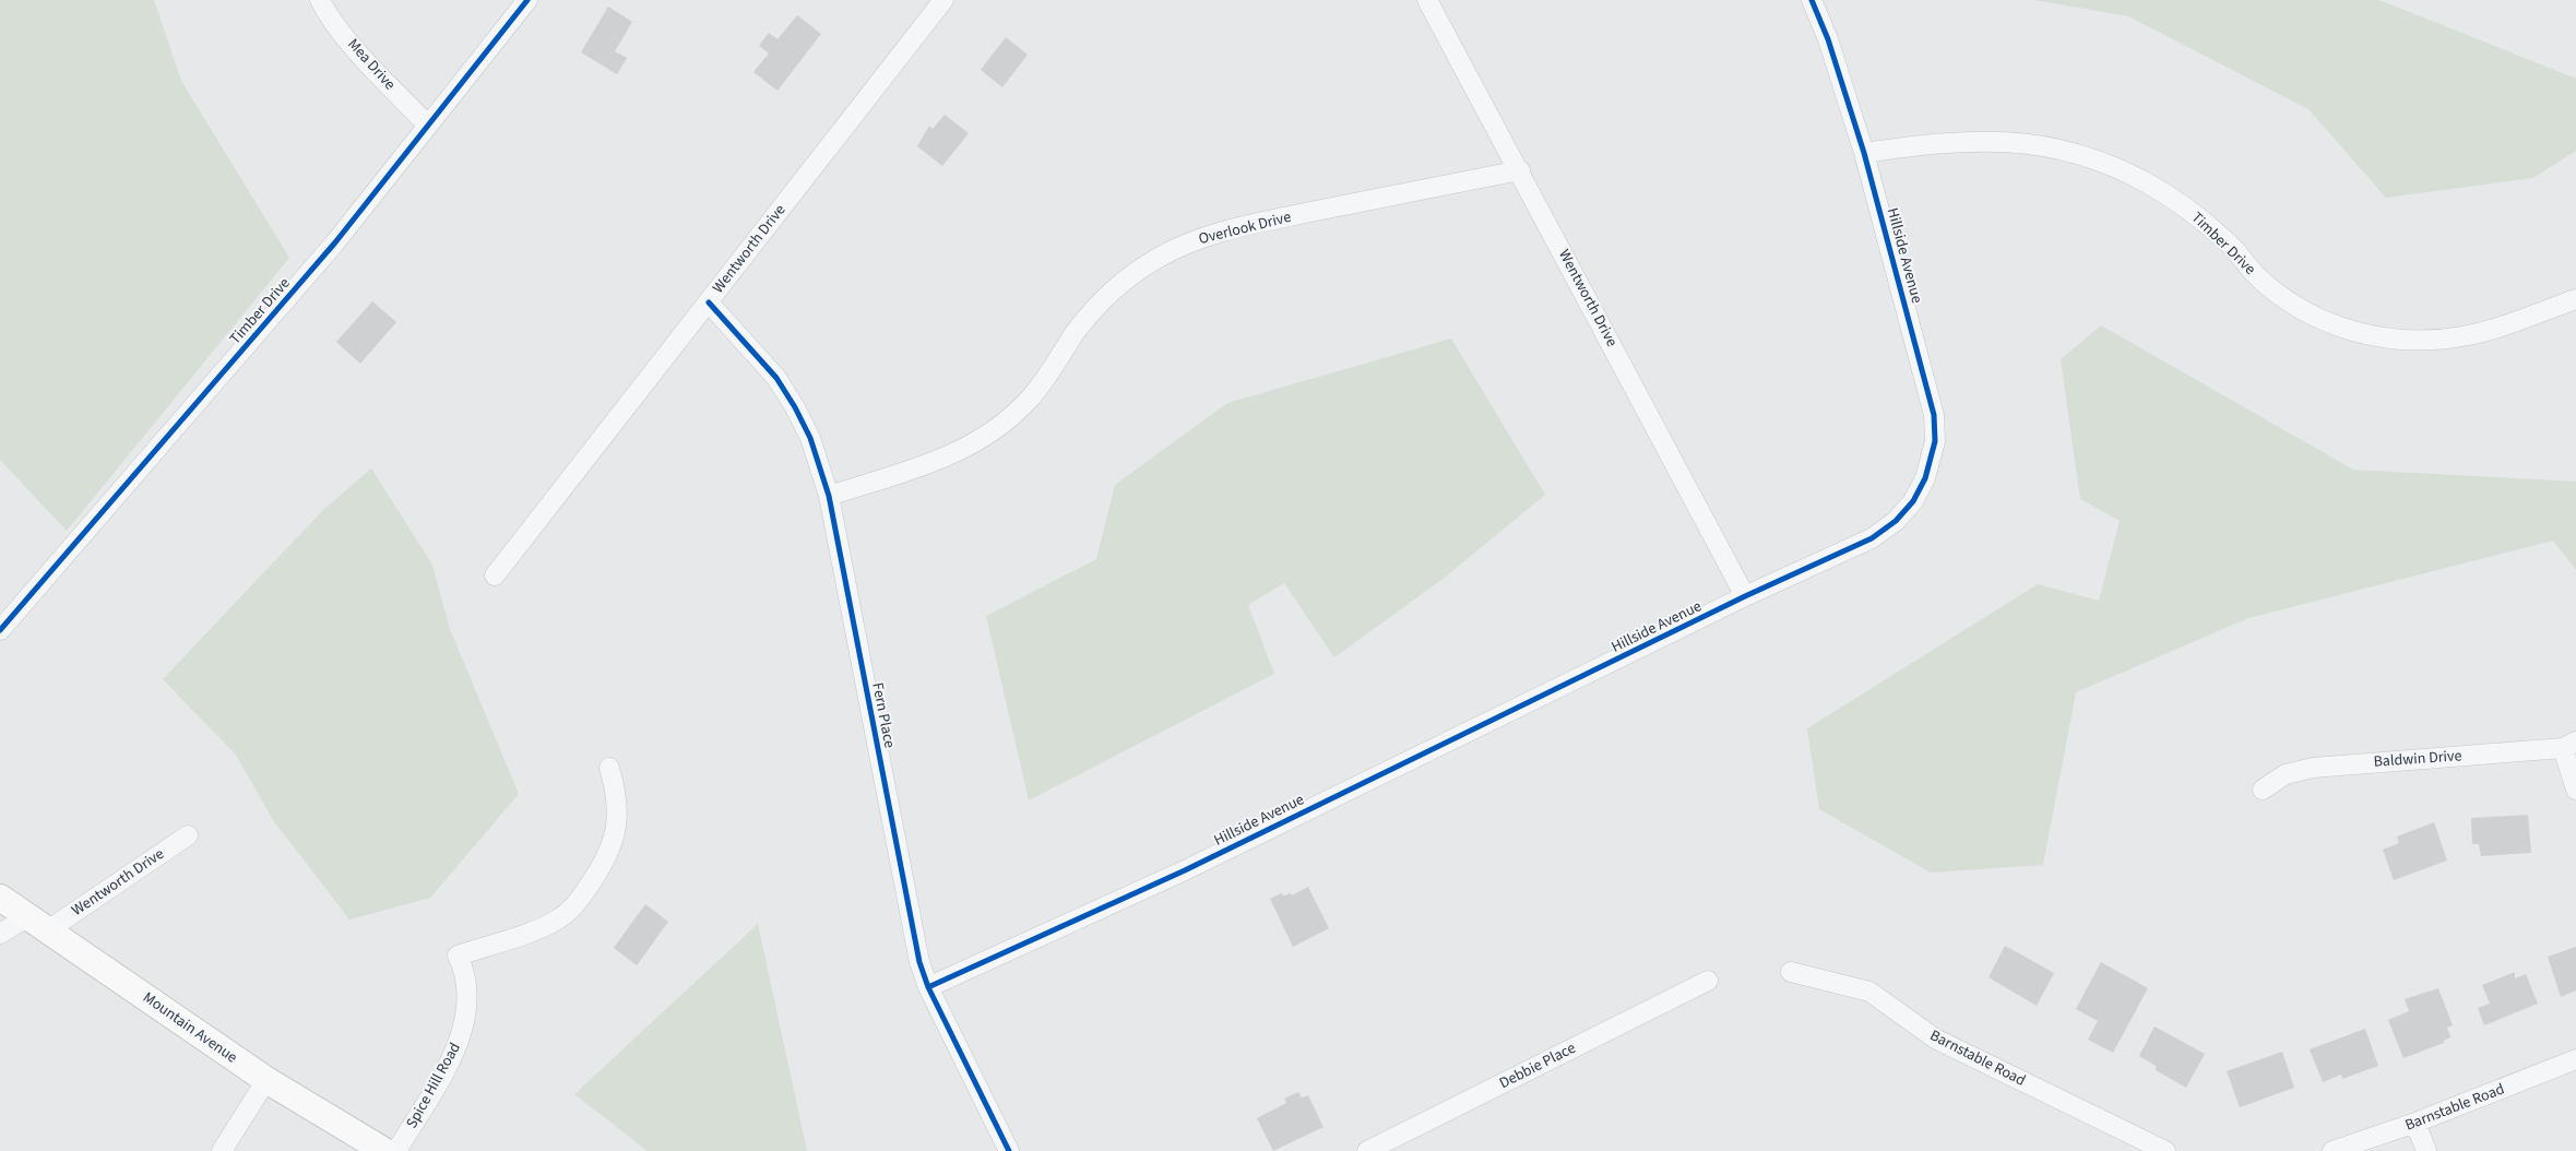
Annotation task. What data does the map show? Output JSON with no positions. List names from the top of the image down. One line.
{"streets":{"main road":["Mountain Avenue"],"street":["Mea Drive","Overlook Drive","Timber Drive","Wentworth Drive","Hillside Avenue","Fern Place","Baldwin Drive","Barnstable Road","Debbie Place","Spice Hill Road"]},"crossings":[["Mea Drive","Timber Drive"],["Overlook Drive","Wentworth Drive"],["Overlook Drive","Fern Place"],["Timber Drive","Hillside Avenue"],["Wentworth Drive","Hillside Avenue"],["Wentworth Drive","Fern Place"],["Wentworth Drive","Mountain Avenue"],["Hillside Avenue","Fern Place"]]}
